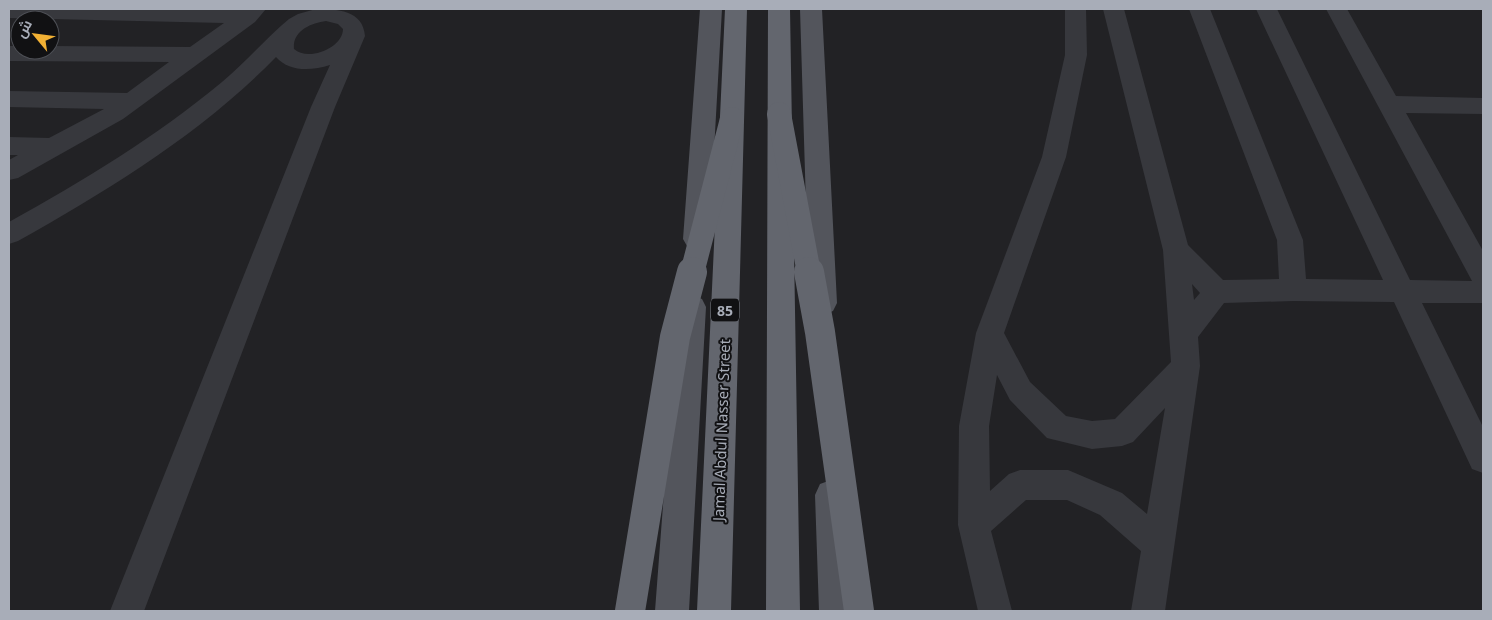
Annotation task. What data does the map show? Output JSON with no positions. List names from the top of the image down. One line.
{"streets":{"highway":["85","Jamal Abdul Nasser Street"]},"north":"top left"}
